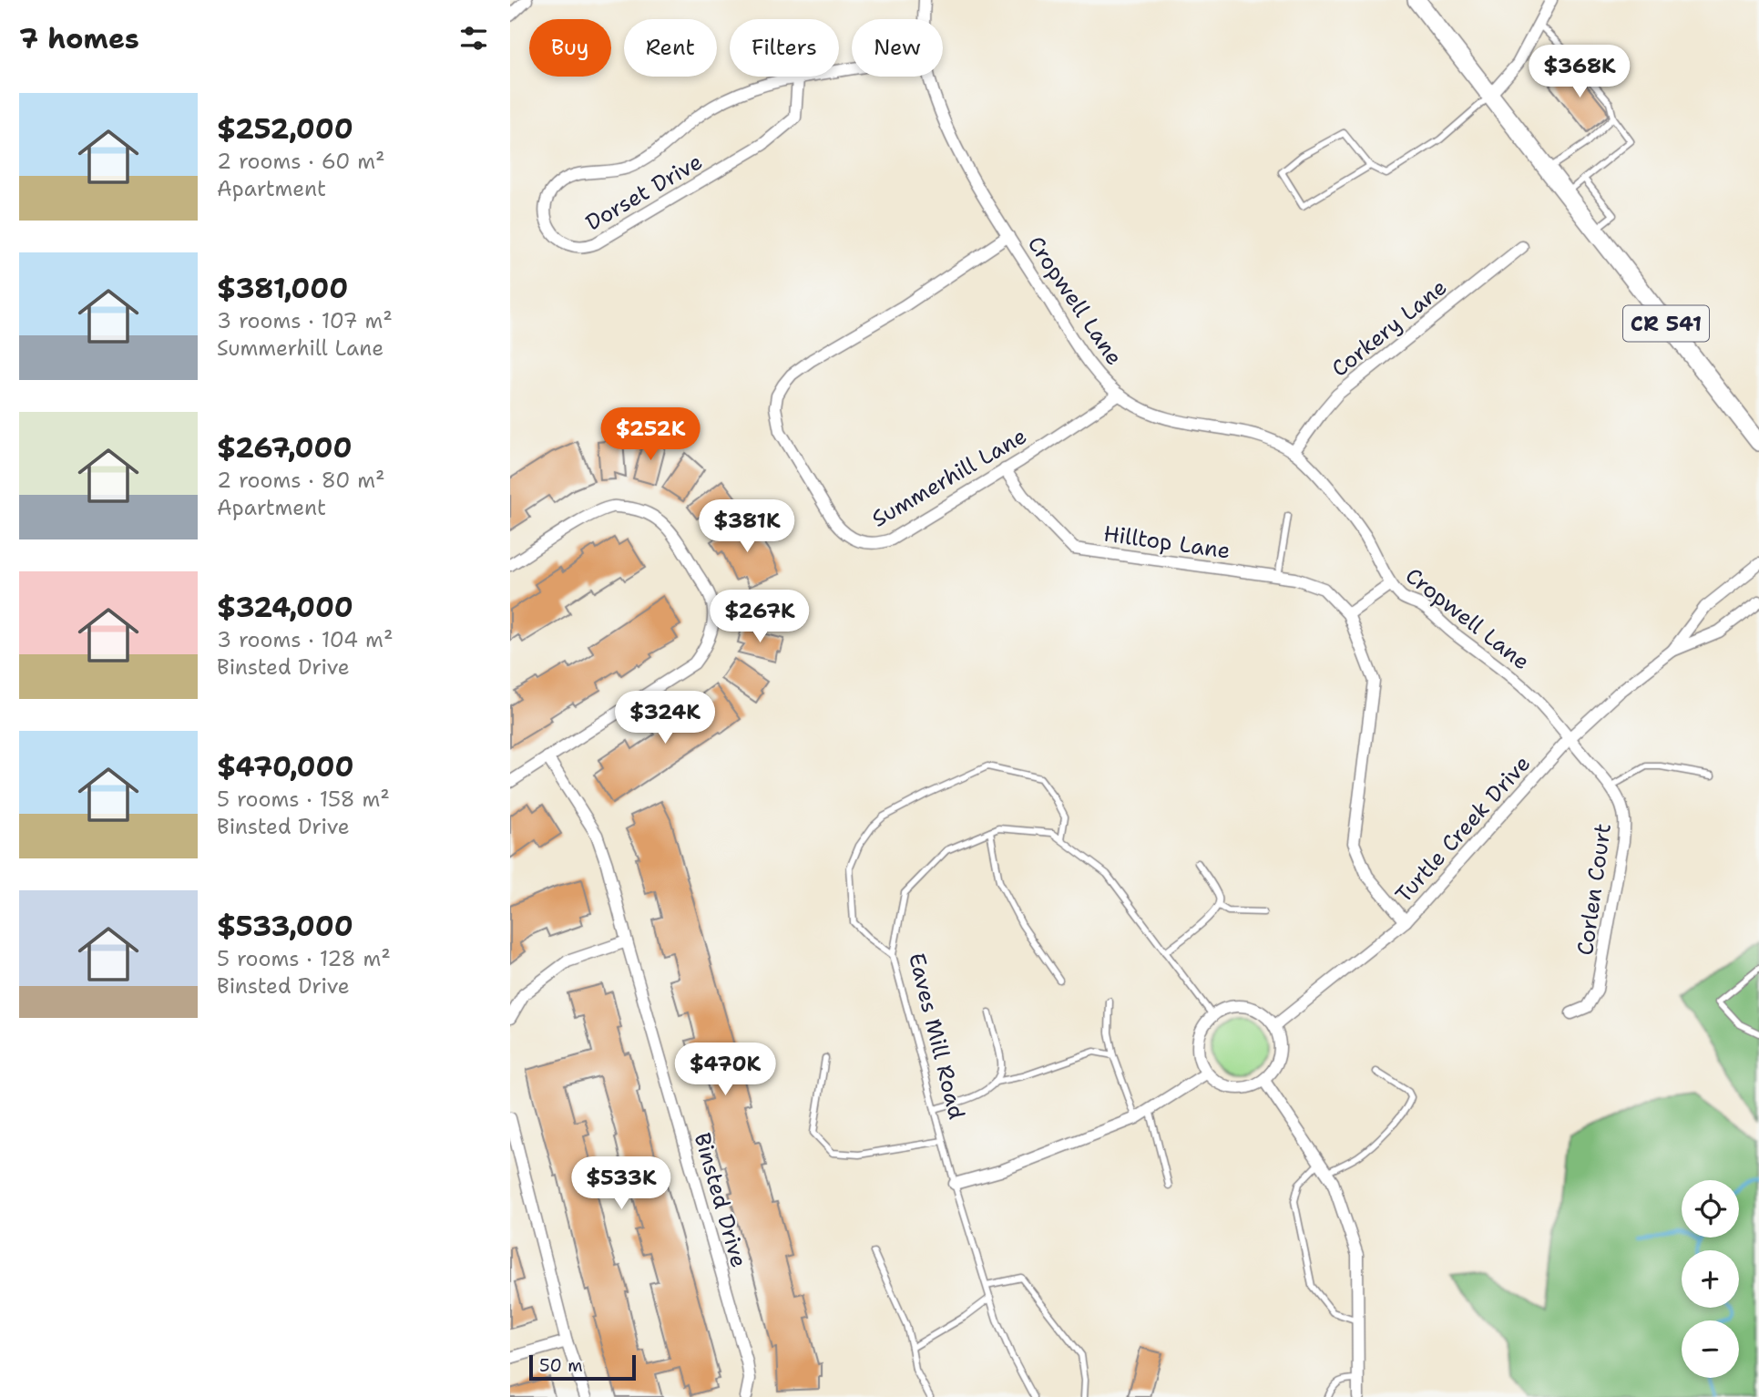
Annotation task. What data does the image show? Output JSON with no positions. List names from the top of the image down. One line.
{"streets":{"main road":["CR 541"],"street":["Dorset Drive","Cropwell Lane","Corkery Lane","Summerhill Lane","Hilltop Lane","Turtle Creek Drive","Corlen Court","Binsted Drive"],"lane":["Eaves Mill Road"]},"crossings":[["Cropwell Lane","Corkery Lane"],["Cropwell Lane","Summerhill Lane"],["Cropwell Lane","Turtle Creek Drive"],["Cropwell Lane","Corlen Court"],["Summerhill Lane","Hilltop Lane"],["Hilltop Lane","Turtle Creek Drive"],["Turtle Creek Drive","Corlen Court"],["Turtle Creek Drive","Eaves Mill Road"]],"scale_bar":"50 m","page":{"heading":"7 homes","chip":["Buy","Rent","Filters","New"],"price":["$368K","$252K","$381K","$267K","$324K","$470K","$533K"],"list":[{"name":"$252,000","note":"2 rooms · 60 m² · Apartment"},{"name":"$381,000","note":"3 rooms · 107 m² · Summerhill Lane"},{"name":"$267,000","note":"2 rooms · 80 m² · Apartment"},{"name":"$324,000","note":"3 rooms · 104 m² · Binsted Drive"},{"name":"$470,000","note":"5 rooms · 158 m² · Binsted Drive"},{"name":"$533,000","note":"5 rooms · 128 m² · Binsted Drive"}],"map_buttons":["+","−"],"scale":"50 m"}}
